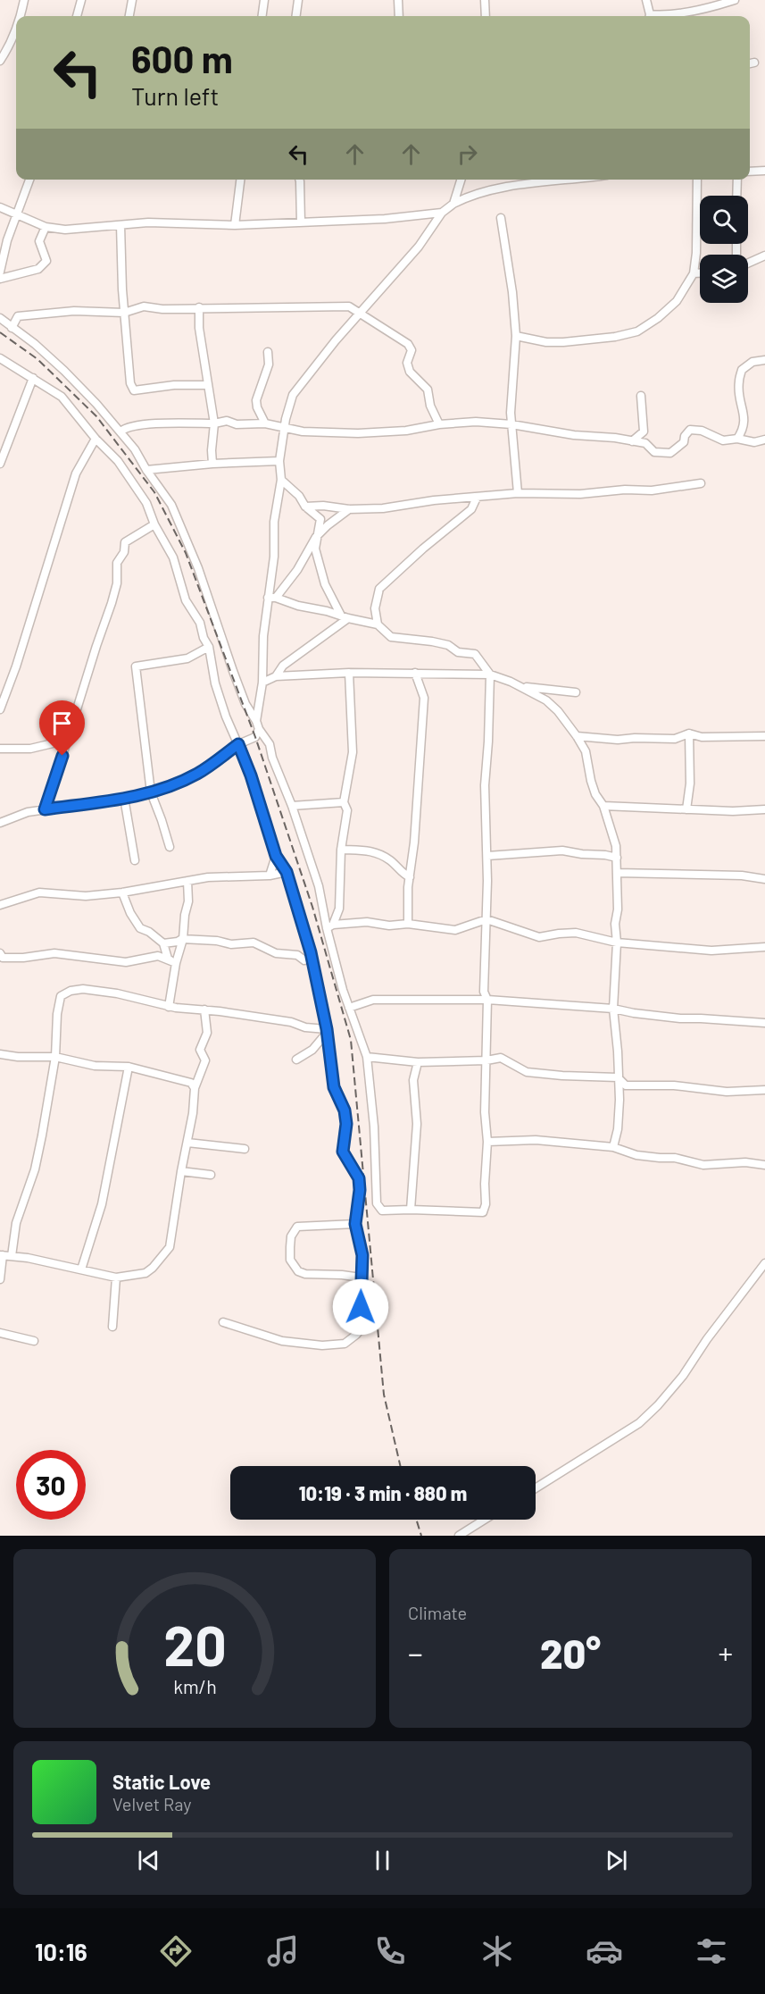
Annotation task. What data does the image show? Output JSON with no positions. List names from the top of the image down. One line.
{"page":{"turn":["600 m","Turn left"],"limit":"30","trip":"10:19 · 3 min · 880 m","tile":"Climate","heat":["−","20°","+"],"song":["Static Love","Velvet Ray"],"tabs":"10:16","gauge":["20","km/h"]}}
